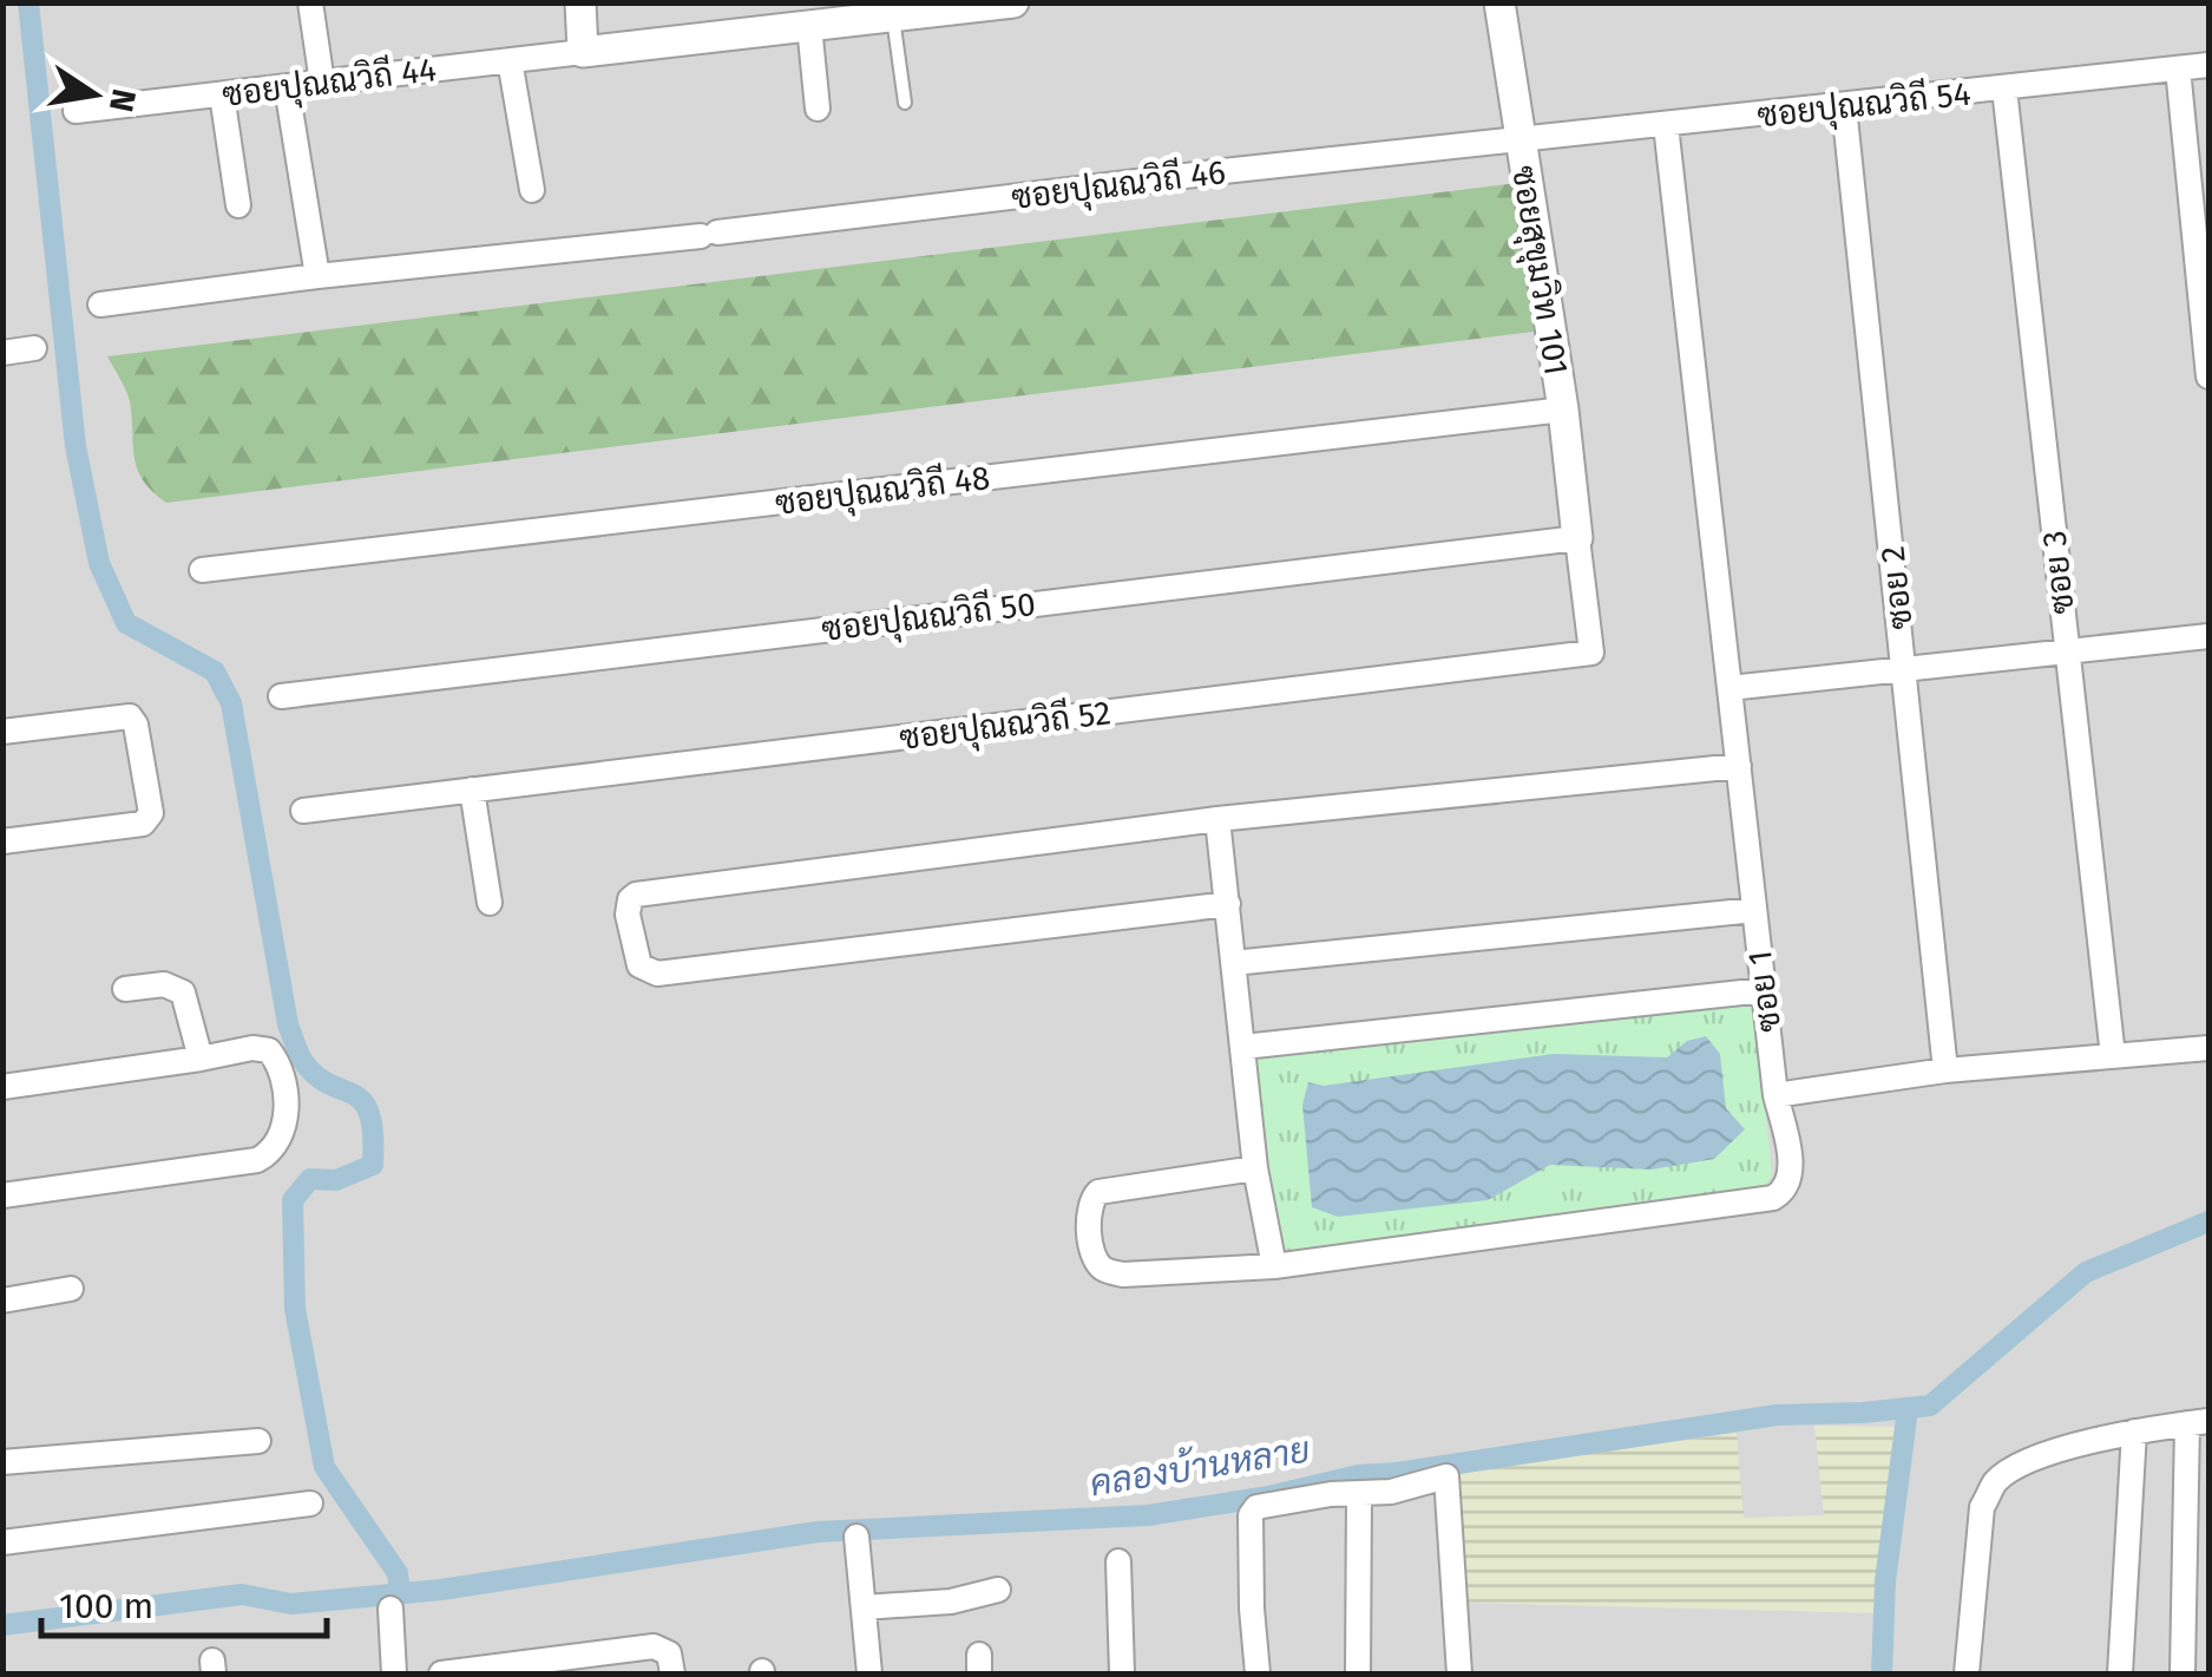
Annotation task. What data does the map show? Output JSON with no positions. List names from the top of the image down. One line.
{"streets":{"street":["ซอยปุณณวิถี 44","ซอยปุณณวิถี 54","ซอยปุณณวิถี 46","ซอยสุขุมวิท 101","ซอยปุณณวิถี 48","ซอย 3","ซอย 2","ซอยปุณณวิถี 50","ซอยปุณณวิถี 52","ซอย 1"]},"crossings":[["ซอยปุณณวิถี 54","ซอยปุณณวิถี 46"],["ซอยปุณณวิถี 54","ซอยสุขุมวิท 101"],["ซอยปุณณวิถี 54","ซอย 3"],["ซอยปุณณวิถี 54","ซอย 2"],["ซอยปุณณวิถี 54","ซอย 1"],["ซอยปุณณวิถี 46","ซอยสุขุมวิท 101"],["ซอยสุขุมวิท 101","ซอยปุณณวิถี 48"],["ซอยสุขุมวิท 101","ซอยปุณณวิถี 50"],["ซอยสุขุมวิท 101","ซอยปุณณวิถี 52"],["ซอยปุณณวิถี 50","ซอยปุณณวิถี 52"]],"water":["คลองบ้านหลาย"],"scale_bar":"100 m","north":"right"}
